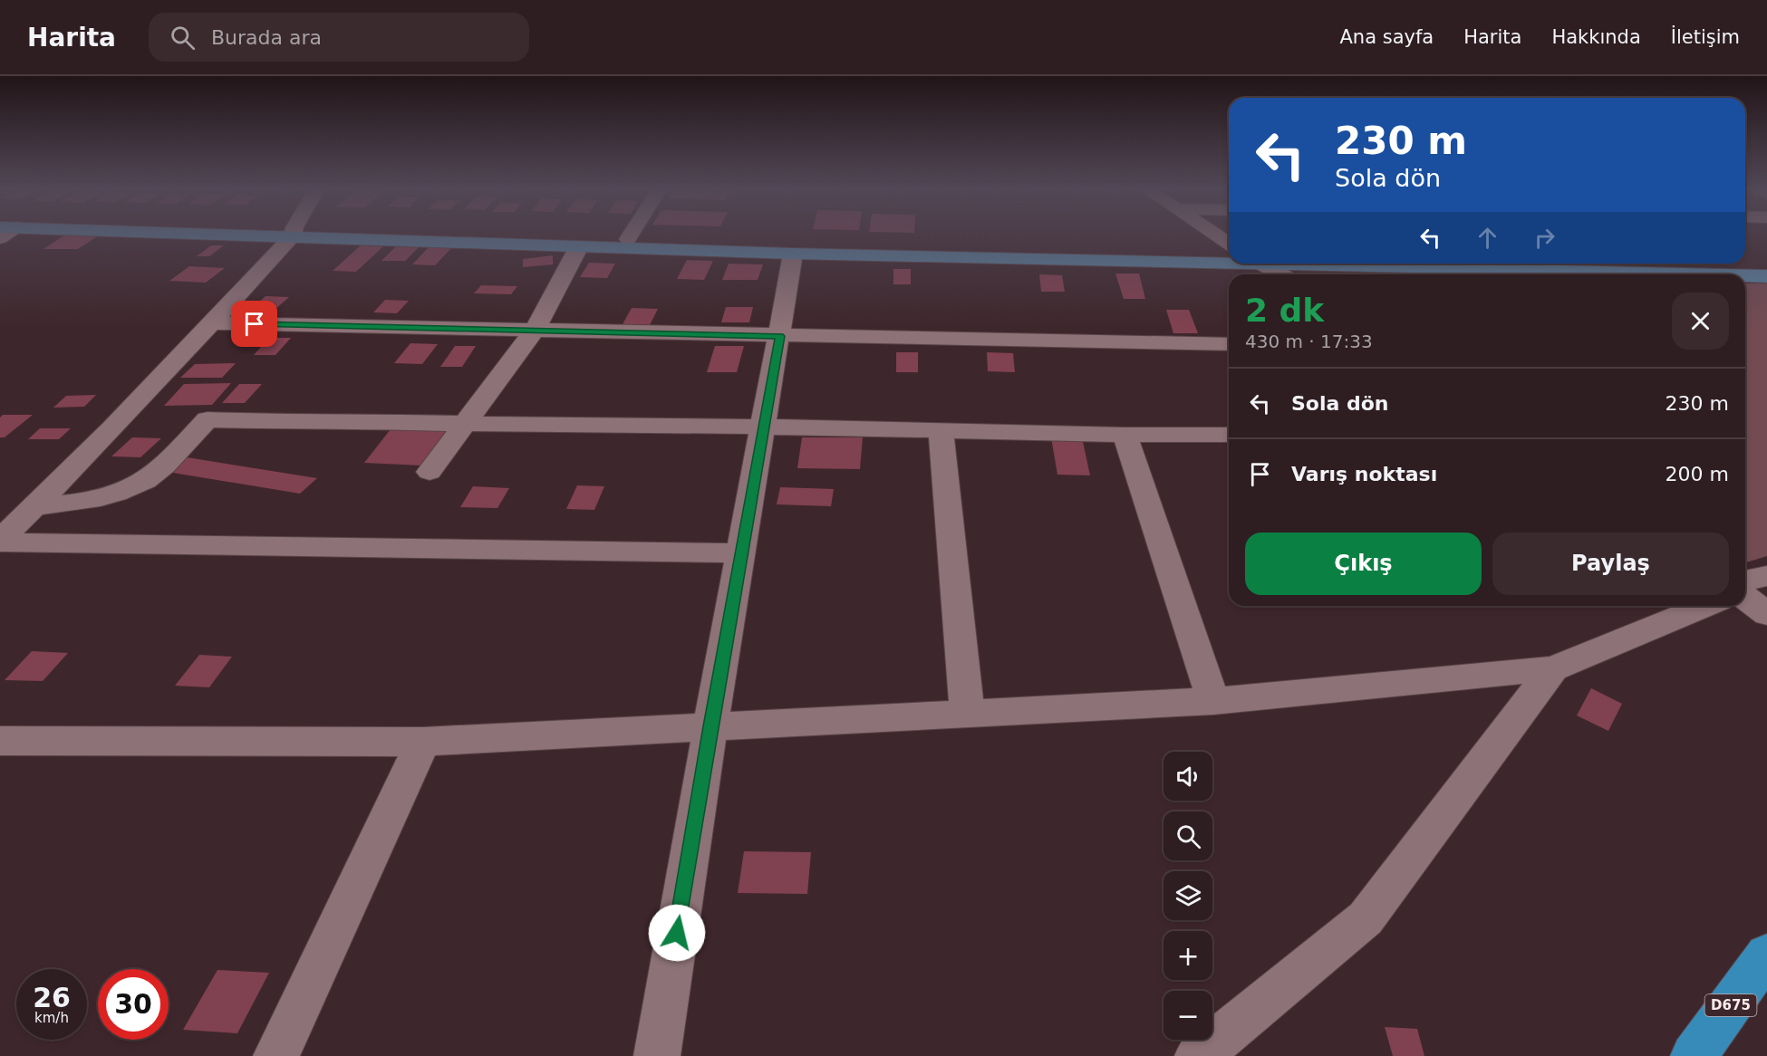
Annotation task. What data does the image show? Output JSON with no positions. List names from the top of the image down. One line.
{"streets":{"highway":["D675"]},"page":{"header":"Harita","search":"Burada ara","nav":["Ana sayfa","Harita","Hakkında","İletişim"],"turn":["230 m","Sola dön"],"heading":["2 dk","430 m · 17:33"],"list":[{"name":"Sola dön","value":"230 m"},{"name":"Varış noktası","value":"200 m"}],"buttons":["Çıkış","Paylaş"],"map_buttons":["+","−"],"speed":"26 km/h","limit":"30"}}
